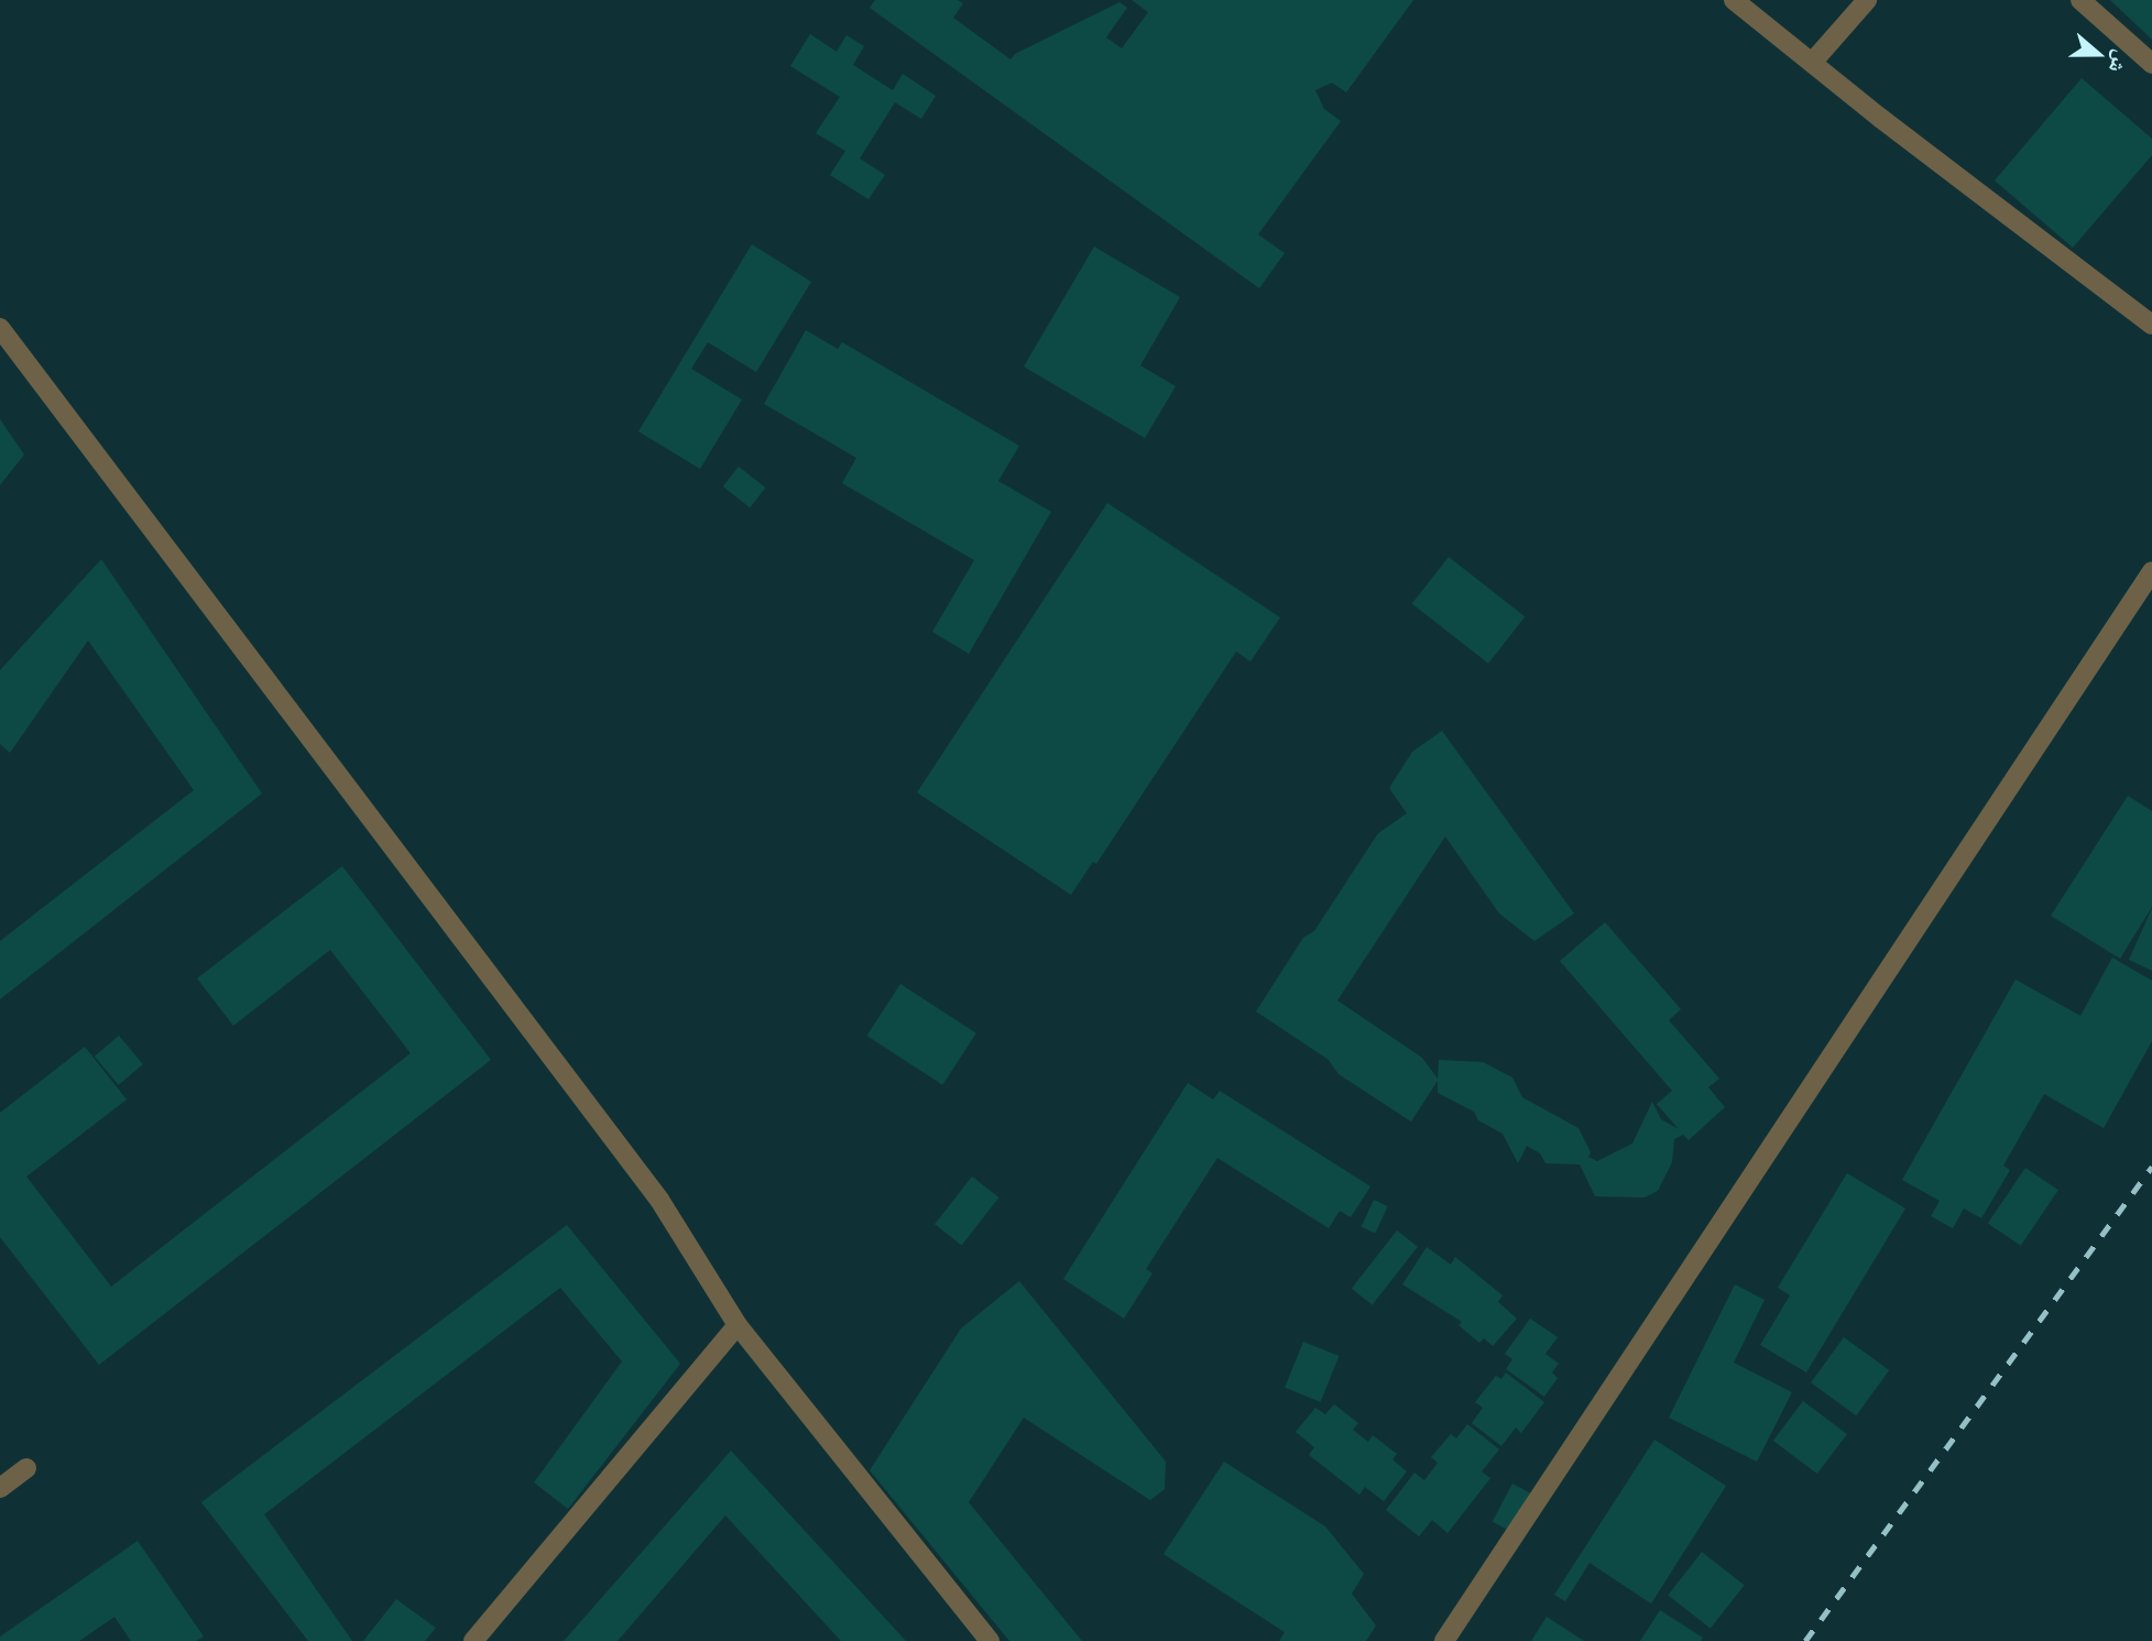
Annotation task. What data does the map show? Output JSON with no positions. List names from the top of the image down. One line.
{"north":"right"}
